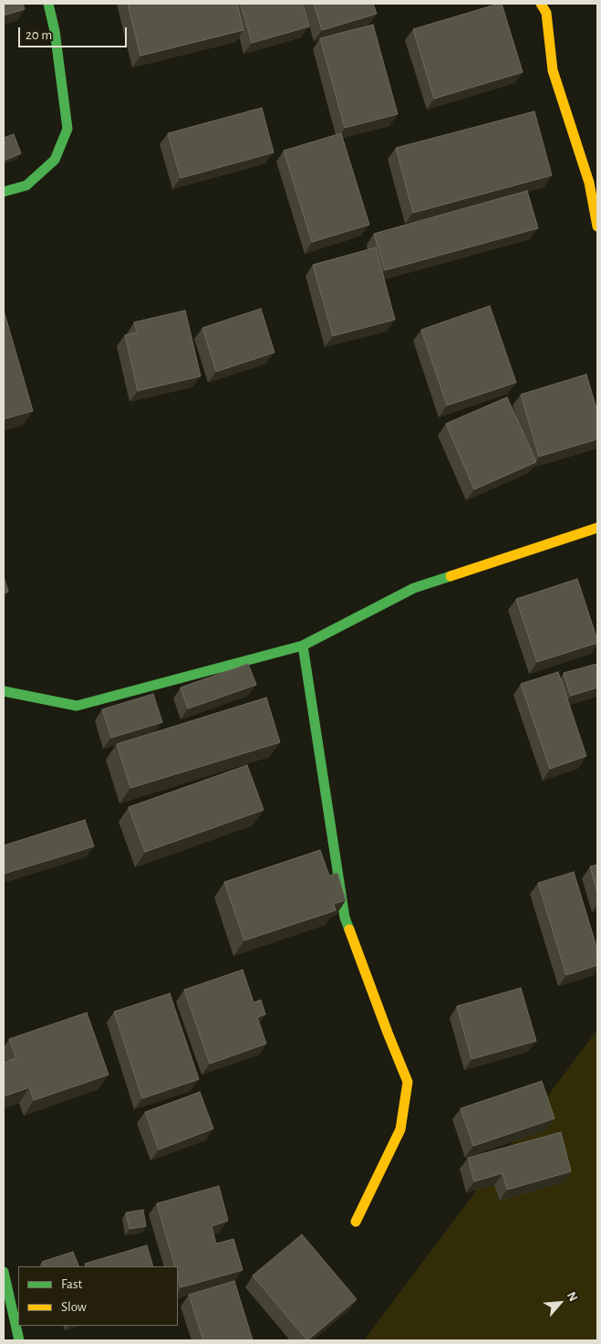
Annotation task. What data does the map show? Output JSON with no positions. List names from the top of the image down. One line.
{"legend":["Fast","Slow"],"scale_bar":"20 m","north":"top right"}
